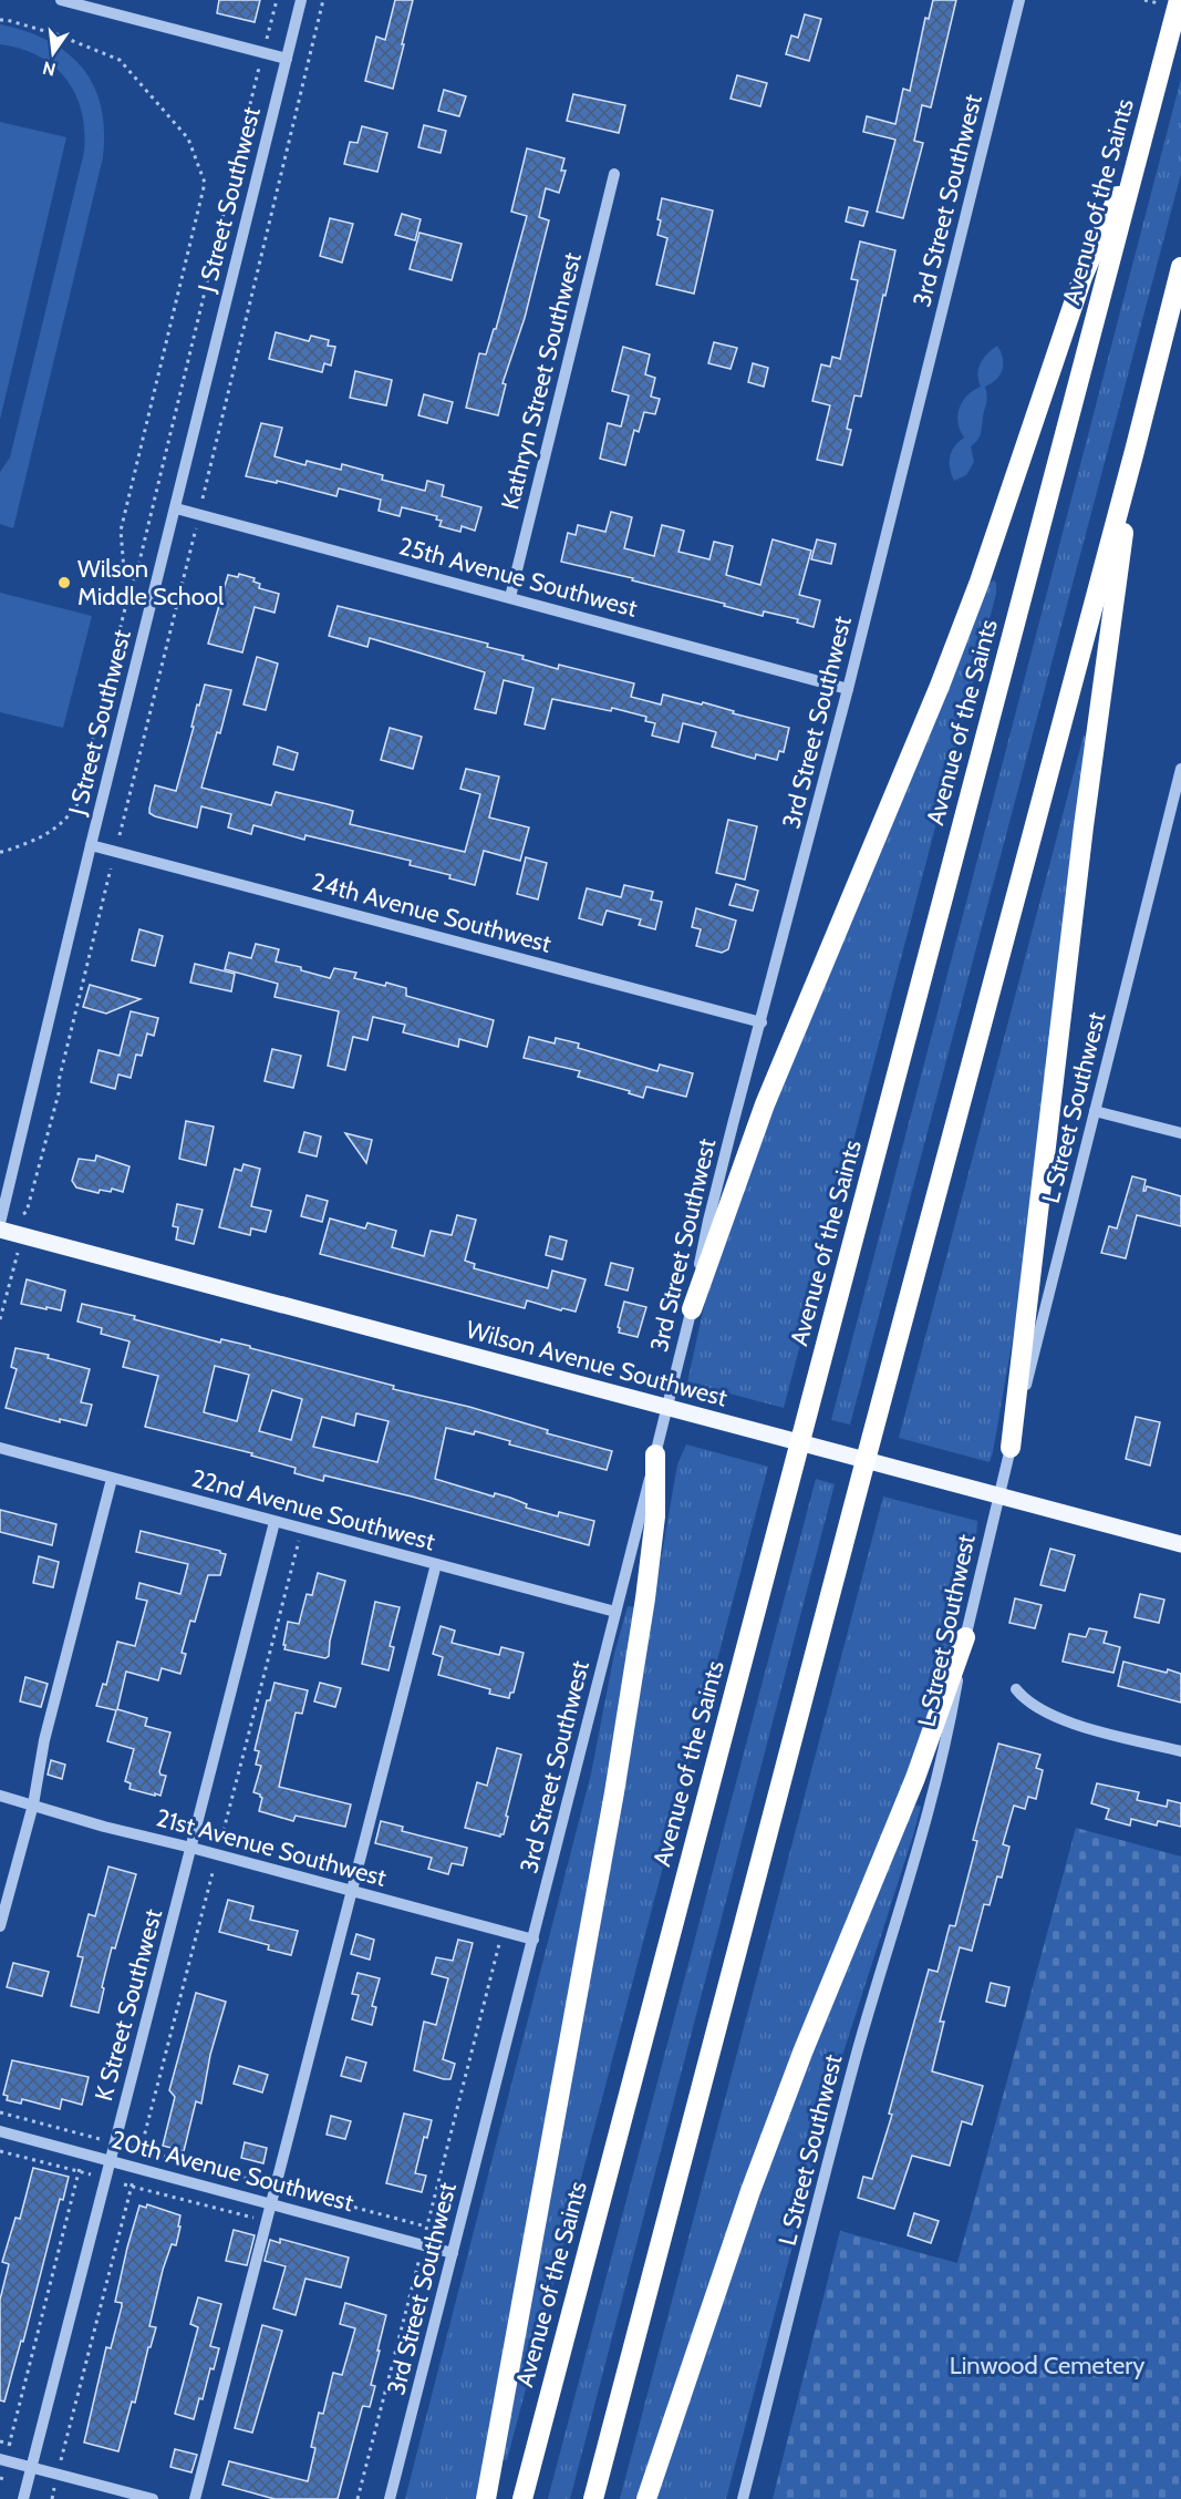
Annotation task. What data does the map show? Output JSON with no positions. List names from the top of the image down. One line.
{"streets":{"highway":["Avenue of the Saints"],"main road":["Wilson Avenue Southwest"],"street":["J Street Southwest","3rd Street Southwest","Kathryn Street Southwest","25th Avenue Southwest","24th Avenue Southwest","L Street Southwest","22nd Avenue Southwest","21st Avenue Southwest","K Street Southwest","20th Avenue Southwest"]},"crossings":[["J Street Southwest","25th Avenue Southwest"],["J Street Southwest","24th Avenue Southwest"],["3rd Street Southwest","25th Avenue Southwest"],["3rd Street Southwest","24th Avenue Southwest"],["3rd Street Southwest","Wilson Avenue Southwest"],["3rd Street Southwest","22nd Avenue Southwest"],["3rd Street Southwest","21st Avenue Southwest"],["3rd Street Southwest","20th Avenue Southwest"],["Kathryn Street Southwest","25th Avenue Southwest"],["L Street Southwest","Wilson Avenue Southwest"],["22nd Avenue Southwest","K Street Southwest"],["21st Avenue Southwest","K Street Southwest"],["K Street Southwest","20th Avenue Southwest"]],"parks":["Linwood Cemetery"],"places":["Wilson Middle School"],"north":"bottom"}
